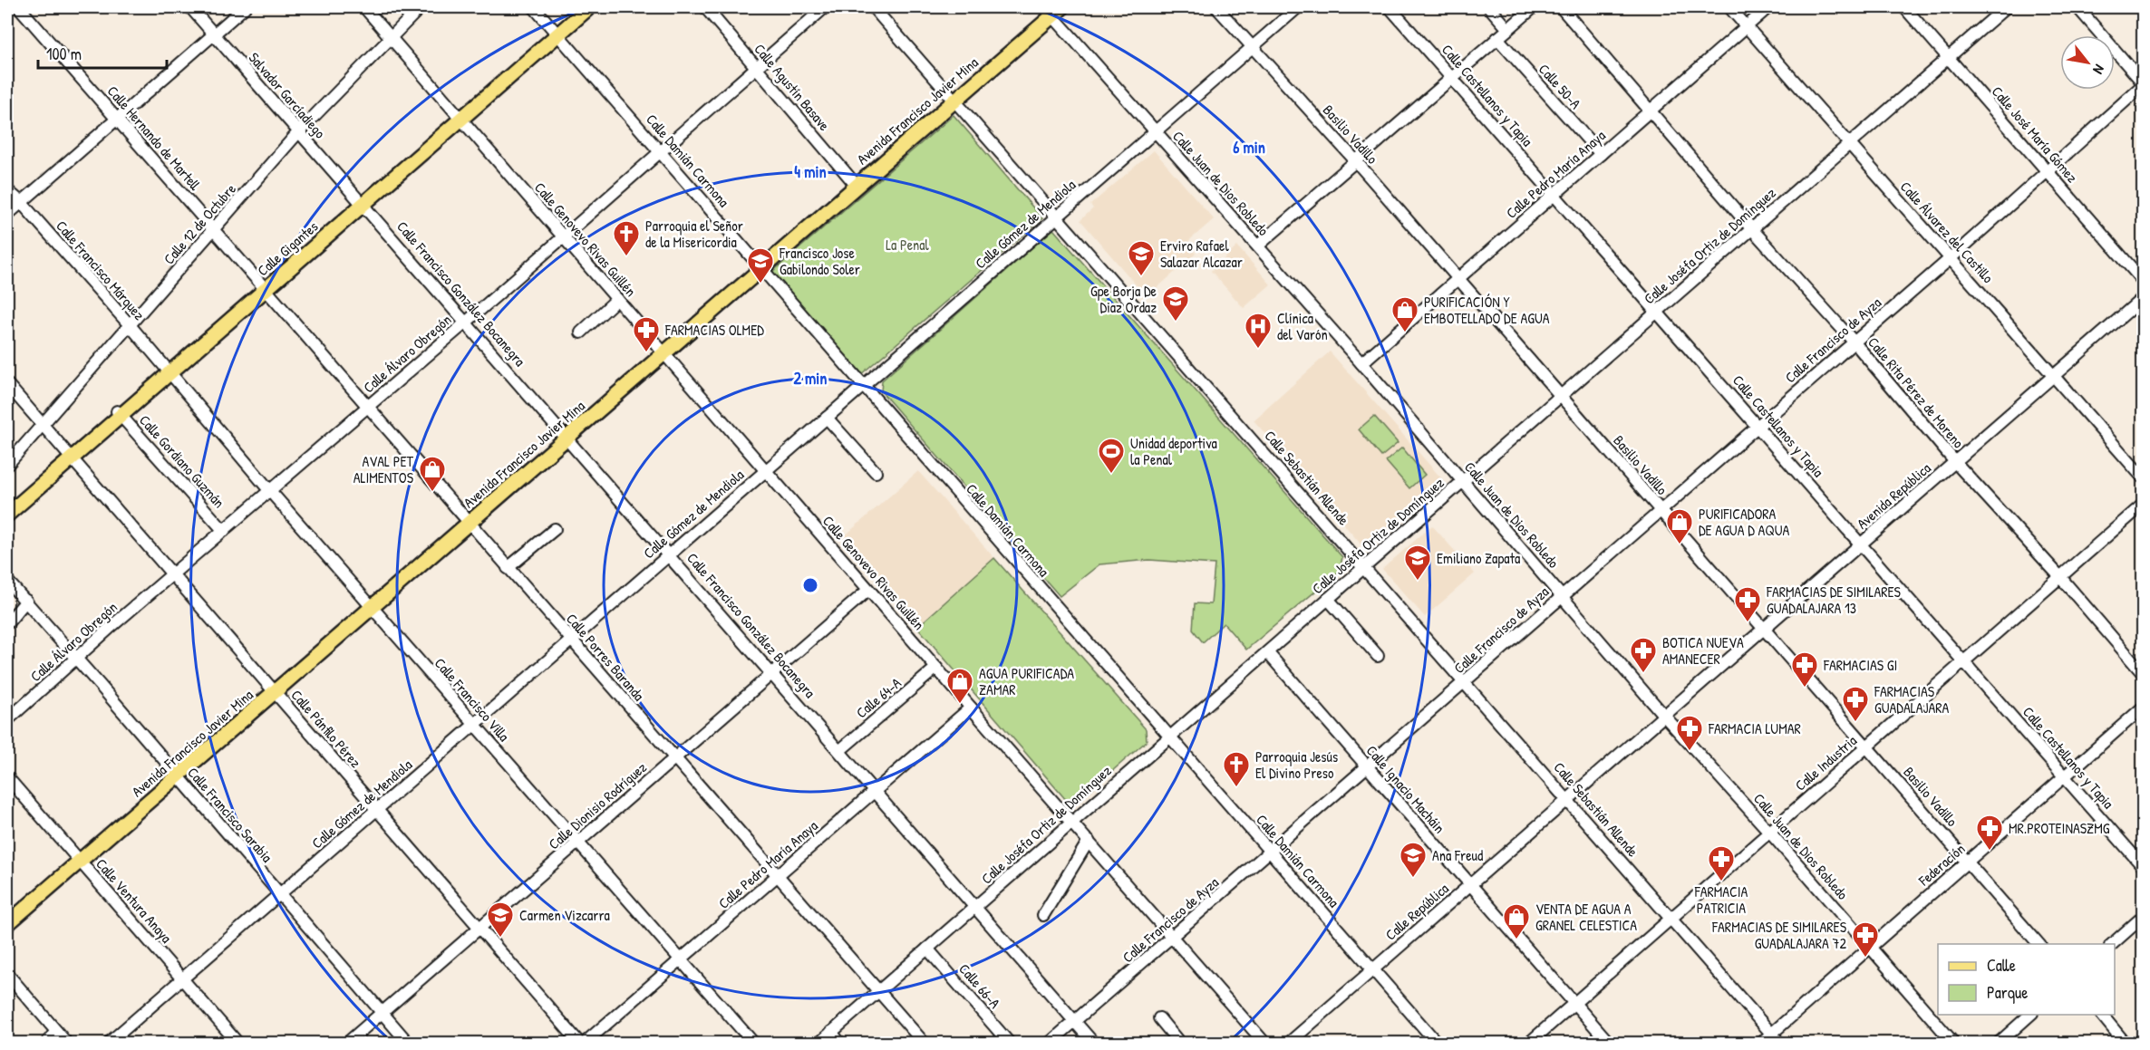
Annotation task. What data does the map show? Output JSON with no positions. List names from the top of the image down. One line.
{"streets":{"main road":["Avenida Francisco Javier Mina","Calle Gigantes"],"street":["Calle 50-A","Calle Agustín Basave","Salvador Garcíadiego","Calle Castellanos y Tapia","Basilio Vadillo","Calle José María Gómez","Calle Hernando de Martell","Calle Damián Carmona","Calle Pedro María Anaya","Calle Juan de Dios Robledo","Calle 12 de Octubre","Calle Gómez de Mendiola","Calle Álvarez del Castillo","Calle Genovevo Rivas Guillén","Calle Joséfa Ortiz de Domínguez","Calle Francisco Márquez","Calle Francisco González Bocanegra","Calle Francisco de Ayza","Calle Álvaro Obregón","Calle Rita Pérez de Moreno","Calle Gordiano Guzmán","Calle Sebastián Allende","Avenida República","Calle Porres Baranda","Calle 64-A","Calle Francisco Villa","Calle Pánfilo Pérez","Calle Industria","Calle Ignacio Macháin","Calle Dionisio Rodríguez","Calle Francisco Sarabia","Federación","Calle Ventura Anaya","Calle República","Calle 66-A"]},"crossings":[["Calle 50-A","Calle Pedro María Anaya"],["Calle Agustín Basave","Avenida Francisco Javier Mina"],["Calle Agustín Basave","Calle Álvaro Obregón"],["Salvador Garcíadiego","Calle 12 de Octubre"],["Salvador Garcíadiego","Calle Gigantes"],["Salvador Garcíadiego","Calle Francisco González Bocanegra"],["Calle Castellanos y Tapia","Calle Pedro María Anaya"],["Calle Castellanos y Tapia","Calle Joséfa Ortiz de Domínguez"],["Calle Castellanos y Tapia","Calle Francisco de Ayza"],["Calle Castellanos y Tapia","Avenida República"],["Calle Castellanos y Tapia","Calle Industria"],["Calle Castellanos y Tapia","Federación"],["Avenida Francisco Javier Mina","Calle Damián Carmona"],["Avenida Francisco Javier Mina","Calle Juan de Dios Robledo"],["Avenida Francisco Javier Mina","Calle Genovevo Rivas Guillén"],["Avenida Francisco Javier Mina","Calle Francisco González Bocanegra"],["Avenida Francisco Javier Mina","Calle Sebastián Allende"],["Avenida Francisco Javier Mina","Calle Porres Baranda"],["Avenida Francisco Javier Mina","Calle Francisco Villa"],["Avenida Francisco Javier Mina","Calle Pánfilo Pérez"],["Avenida Francisco Javier Mina","Calle Francisco Sarabia"],["Avenida Francisco Javier Mina","Calle Ventura Anaya"],["Basilio Vadillo","Calle Pedro María Anaya"],["Basilio Vadillo","Calle Gómez de Mendiola"],["Basilio Vadillo","Calle Joséfa Ortiz de Domínguez"],["Basilio Vadillo","Calle Francisco de Ayza"],["Basilio Vadillo","Avenida República"],["Basilio Vadillo","Calle Industria"],["Basilio Vadillo","Federación"],["Calle José María Gómez","Calle Joséfa Ortiz de Domínguez"],["Calle José María Gómez","Calle Francisco de Ayza"],["Calle Hernando de Martell","Calle 12 de Octubre"],["Calle Hernando de Martell","Calle Gigantes"],["Calle Hernando de Martell","Calle Porres Baranda"],["Calle Damián Carmona","Calle Gómez de Mendiola"],["Calle Damián Carmona","Calle Joséfa Ortiz de Domínguez"],["Calle Damián Carmona","Calle Gigantes"],["Calle Damián Carmona","Calle Francisco de Ayza"],["Calle Damián Carmona","Calle Álvaro Obregón"],["Calle Damián Carmona","Calle República"],["Calle Pedro María Anaya","Calle Juan de Dios Robledo"],["Calle Pedro María Anaya","Calle Álvarez del Castillo"],["Calle Pedro María Anaya","Calle Genovevo Rivas Guillén"],["Calle Pedro María Anaya","Calle Francisco González Bocanegra"],["Calle Pedro María Anaya","Calle Rita Pérez de Moreno"],["Calle Pedro María Anaya","Calle Porres Baranda"],["Calle Pedro María Anaya","Calle Francisco Villa"],["Calle Pedro María Anaya","Calle Pánfilo Pérez"],["Calle Juan de Dios Robledo","Calle Gómez de Mendiola"],["Calle Juan de Dios Robledo","Calle Joséfa Ortiz de Domínguez"],["Calle Juan de Dios Robledo","Calle Francisco de Ayza"],["Calle Juan de Dios Robledo","Avenida República"],["Calle Juan de Dios Robledo","Calle Industria"],["Calle Juan de Dios Robledo","Federación"],["Calle Juan de Dios Robledo","Calle República"],["Calle 12 de Octubre","Calle Genovevo Rivas Guillén"],["Calle 12 de Octubre","Calle Francisco Márquez"],["Calle 12 de Octubre","Calle Pánfilo Pérez"],["Calle Gómez de Mendiola","Calle Genovevo Rivas Guillén"],["Calle Gómez de Mendiola","Calle Francisco González Bocanegra"],["Calle Gómez de Mendiola","Calle Sebastián Allende"],["Calle Gómez de Mendiola","Calle Porres Baranda"],["Calle Gómez de Mendiola","Calle Francisco Villa"],["Calle Gómez de Mendiola","Calle Pánfilo Pérez"],["Calle Gómez de Mendiola","Calle Francisco Sarabia"],["Calle Gómez de Mendiola","Calle Ventura Anaya"],["Calle Álvarez del Castillo","Calle Joséfa Ortiz de Domínguez"],["Calle Álvarez del Castillo","Calle Francisco de Ayza"],["Calle Álvarez del Castillo","Avenida República"],["Calle Genovevo Rivas Guillén","Calle Joséfa Ortiz de Domínguez"],["Calle Genovevo Rivas Guillén","Calle Gigantes"],["Calle Genovevo Rivas Guillén","Calle Francisco de Ayza"],["Calle Genovevo Rivas Guillén","Calle Álvaro Obregón"],["Calle Genovevo Rivas Guillén","Calle 64-A"],["Calle Genovevo Rivas Guillén","Calle Dionisio Rodríguez"],["Calle Joséfa Ortiz de Domínguez","Calle Francisco González Bocanegra"],["Calle Joséfa Ortiz de Domínguez","Calle Rita Pérez de Moreno"],["Calle Joséfa Ortiz de Domínguez","Calle Sebastián Allende"],["Calle Joséfa Ortiz de Domínguez","Calle Porres Baranda"],["Calle Joséfa Ortiz de Domínguez","Calle Ignacio Macháin"],["Calle Joséfa Ortiz de Domínguez","Calle 66-A"],["Calle Gigantes","Calle Francisco Márquez"],["Calle Gigantes","Calle Francisco González Bocanegra"],["Calle Gigantes","Calle Gordiano Guzmán"],["Calle Gigantes","Calle Porres Baranda"],["Calle Gigantes","Calle Francisco Villa"],["Calle Gigantes","Calle Pánfilo Pérez"],["Calle Francisco Márquez","Calle Francisco Villa"],["Calle Francisco González Bocanegra","Calle Francisco de Ayza"],["Calle Francisco González Bocanegra","Calle Álvaro Obregón"],["Calle Francisco González Bocanegra","Calle 64-A"],["Calle Francisco González Bocanegra","Calle Dionisio Rodríguez"],["Calle Francisco de Ayza","Calle Rita Pérez de Moreno"],["Calle Francisco de Ayza","Calle Sebastián Allende"],["Calle Francisco de Ayza","Calle Ignacio Macháin"],["Calle Álvaro Obregón","Calle Gordiano Guzmán"],["Calle Álvaro Obregón","Calle Porres Baranda"],["Calle Álvaro Obregón","Calle Francisco Villa"],["Calle Álvaro Obregón","Calle Pánfilo Pérez"],["Calle Álvaro Obregón","Calle Francisco Sarabia"],["Calle Rita Pérez de Moreno","Avenida República"],["Calle Rita Pérez de Moreno","Calle Industria"],["Calle Sebastián Allende","Calle Industria"],["Calle Sebastián Allende","Federación"],["Calle Sebastián Allende","Calle República"],["Avenida República","Calle República"],["Calle Porres Baranda","Calle Dionisio Rodríguez"],["Calle Francisco Villa","Calle Dionisio Rodríguez"],["Calle Pánfilo Pérez","Calle Dionisio Rodríguez"],["Calle Industria","Calle Ignacio Macháin"],["Calle Ignacio Macháin","Calle República"],["Calle Dionisio Rodríguez","Calle Francisco Sarabia"]],"parks":["La Penal"],"places":{"church":["Parroquia el Señor de la Misericordia","Parroquia Jesús El Divino Preso"],"school or university":["Erviro Rafael Salazar Alcazar","Francisco Jose Gabilondo Soler","Gpe Borja De Diaz Ordaz","Emiliano Zapata","Ana Freud","Carmen Vizcarra"],"shop":["PURIFICACIÓN Y EMBOTELLADO DE AGUA","AVAL PET ALIMENTOS","PURIFICADORA DE AGUA D AQUA","AGUA PURIFICADA ZAMAR","VENTA DE AGUA A GRANEL CELESTICA"],"hospital":["Clínica del Varón"],"pharmacy":["FARMACIAS OLMED","FARMACIAS DE SIMILARES GUADALAJARA 13","BOTICA NUEVA AMANECER","FARMACIAS GI","FARMACIAS GUADALAJARA","FARMACIA LUMAR","MR.PROTEINASZMG","FARMACIA PATRICIA","FARMACIAS DE SIMILARES GUADALAJARA 72"],"sports":["Unidad deportiva la Penal"]},"legend":["Calle","Parque"],"scale_bar":"100 m","north":"bottom right","rings":["6 min","4 min","2 min"]}
